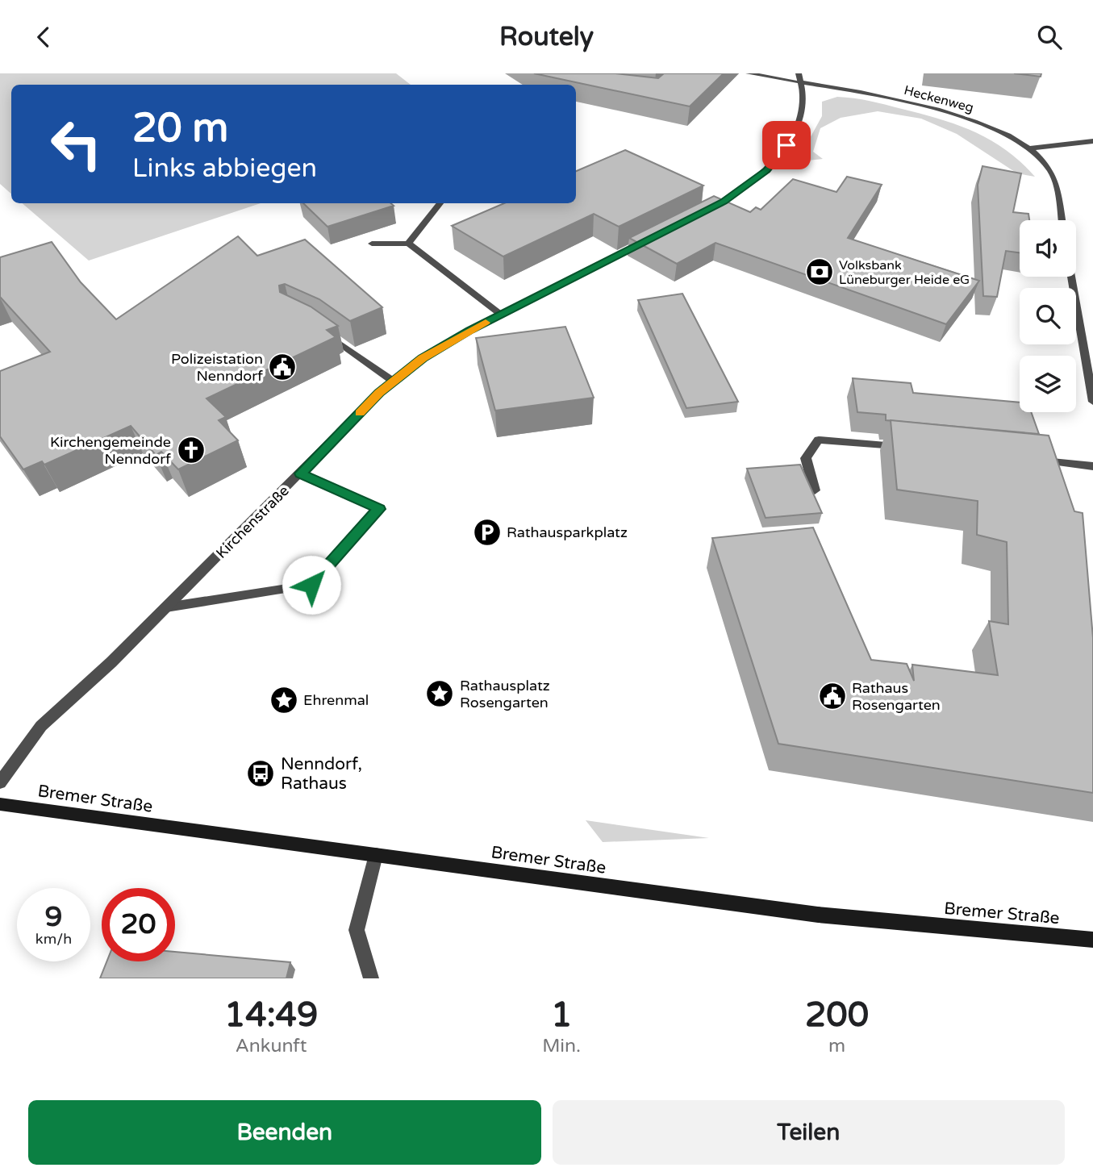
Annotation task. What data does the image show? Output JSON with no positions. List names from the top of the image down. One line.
{"streets":{"main road":["Bremer Straße"],"street":["Heckenweg","Kirchenstraße"]},"places":{"bank":["Volksbank Lüneburger Heide eG"],"public building":["Polizeistation Nenndorf","Rathaus Rosengarten"],"church":["Kirchengemeinde Nenndorf"],"parking":["Rathausparkplatz"],"place":["Rathausplatz Rosengarten","Ehrenmal"],"bus stop":["Nenndorf, Rathaus"]},"page":{"header":"Routely","turn":["20 m","Links abbiegen"],"speed":"9 km/h","limit":"20","eta":["14:49","Ankunft","1","Min.","200","m"],"buttons":["Beenden","Teilen"]}}
